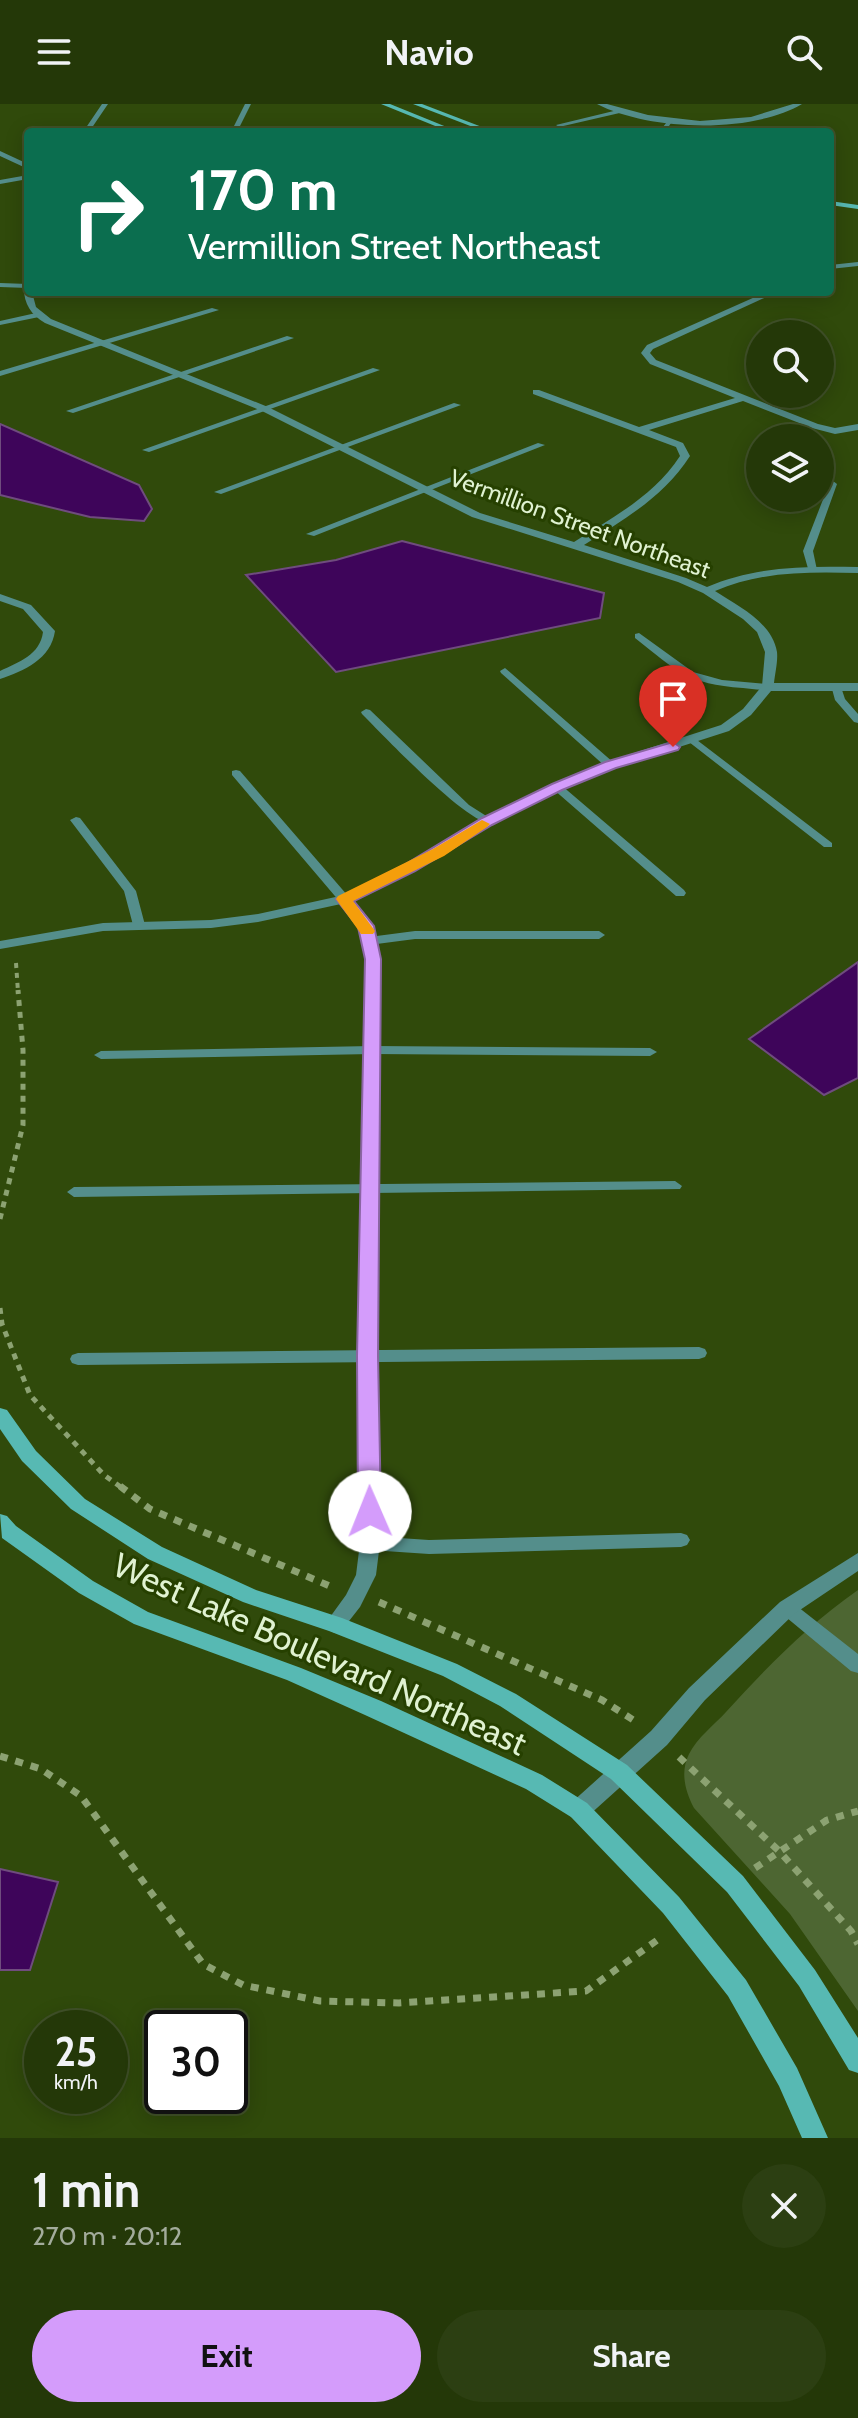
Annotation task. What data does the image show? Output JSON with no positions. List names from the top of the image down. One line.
{"streets":{"street":["Vermillion Street Northeast","West Lake Boulevard Northeast"]},"page":{"header":"Navio","turn":["170 m","Vermillion Street Northeast"],"speed":"25 km/h","limit":"30","heading":["1 min","270 m · 20:12"],"buttons":["Exit","Share"]}}
